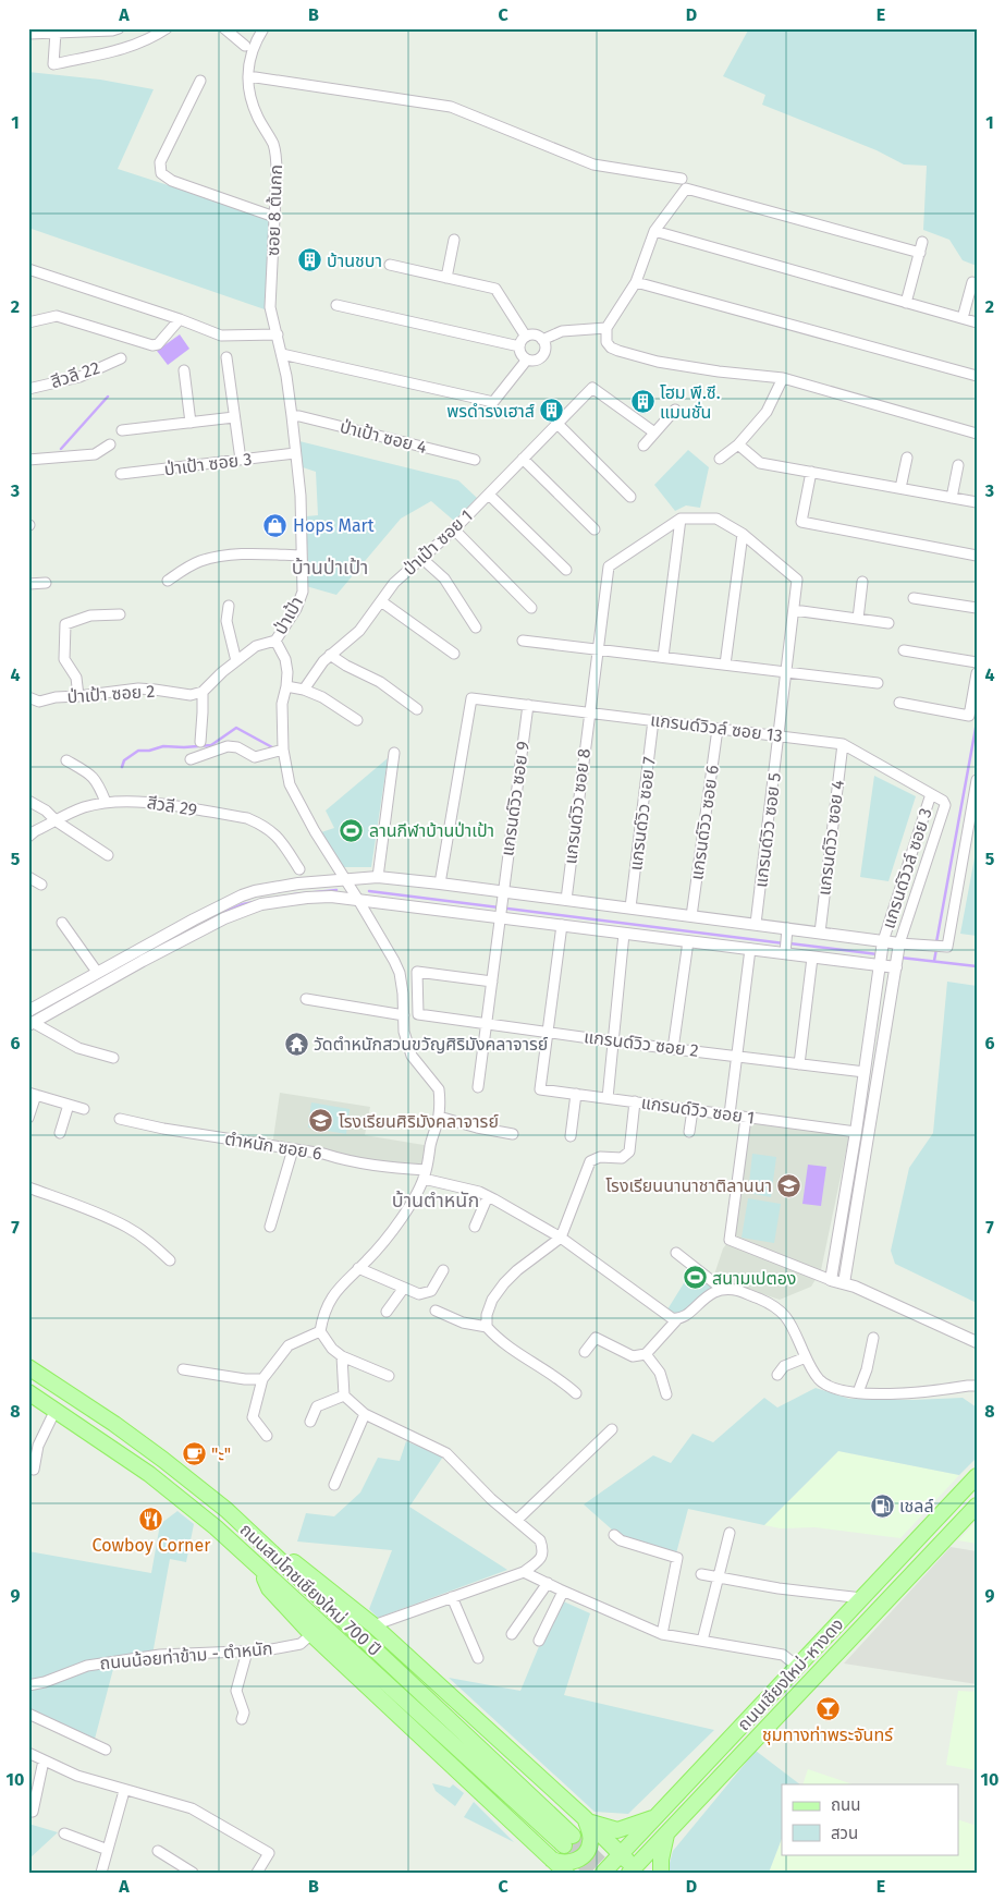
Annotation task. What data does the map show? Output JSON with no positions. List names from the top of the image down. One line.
{"streets":{"main road":["ถนนสมโภชเชียงใหม่ 700 ปี","ถนนเชียงใหม่-หางดง"],"street":["ซอย 8 ต้นกก","สีวลี 22","ป่าเป้า ซอย 4","ป่าเป้า ซอย 3","ป่าเป้า ซอย 1","ป่าเป้า","ป่าเป้า ซอย 2","แกรนด์วิวล์ ซอย 13","แกรนด์วิว ซอย 9","สีวลี 29","แกรนด์วิว ซอย 8","แกรนด์วิว ซอย 7","แกรนด์วิว ซอย 6","แกรนด์วิว ซอย 5","แกรนด์วิว ซอย 4","แกรนด์วิวล์ ซอย 3","แกรนด์วิว ซอย 2","แกรนด์วิว ซอย 1","ตำหนัก ซอย 6","ถนนน้อยท่าข้าม - ตำหนัก"]},"crossings":[["ซอย 8 ต้นกก","ป่าเป้า"],["ป่าเป้า ซอย 4","ป่าเป้า"],["ป่าเป้า ซอย 3","ป่าเป้า"],["ป่าเป้า","ตำหนัก ซอย 6"],["แกรนด์วิวล์ ซอย 13","แกรนด์วิว ซอย 9"],["แกรนด์วิวล์ ซอย 13","แกรนด์วิว ซอย 8"],["แกรนด์วิวล์ ซอย 13","แกรนด์วิว ซอย 7"],["แกรนด์วิวล์ ซอย 13","แกรนด์วิว ซอย 6"],["แกรนด์วิวล์ ซอย 13","แกรนด์วิว ซอย 5"],["แกรนด์วิวล์ ซอย 13","แกรนด์วิว ซอย 4"],["แกรนด์วิว ซอย 9","แกรนด์วิว ซอย 2"],["แกรนด์วิว ซอย 2","แกรนด์วิว ซอย 1"]],"districts":["บ้านป่าเป้า","บ้านตำหนัก"],"places":{"building":["บ้านชบา","โฮม พี.ซี. แมนชั่น","พรดำรงเฮาส์"],"shop":["Hops Mart"],"sports":["ลานกีฬาบ้านป่าเป้า","สนามเปตอง"],"temple":["วัดตำหนักสวนขวัญศิริมังคลาจารย์"],"school or university":["โรงเรียนศิริมังคลาจารย์","โรงเรียนนานาชาติลานนา"],"cafe":["\"ะ\""],"fuel station":["เชลล์"],"restaurant":["Cowboy Corner"],"bar":["ชุมทางท่าพระจันทร์"]},"legend":["ถนน","สวน"],"grid":{"columns":["A","B","C","D","E"],"rows":["1","2","3","4","5","6","7","8","9","10"]}}
